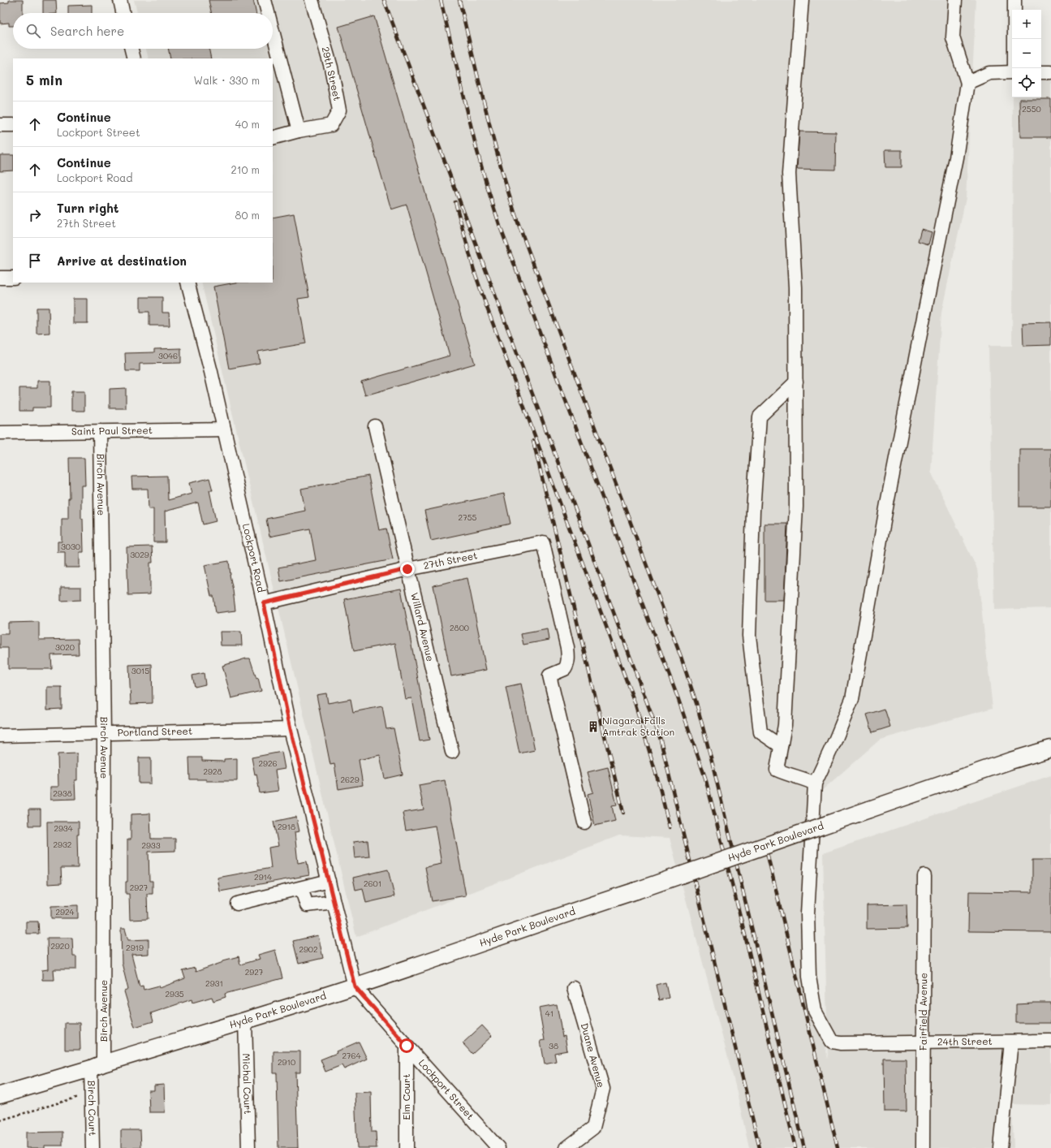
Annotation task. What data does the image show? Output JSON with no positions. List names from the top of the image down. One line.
{"streets":{"main road":["Hyde Park Boulevard"],"street":["29th Street","Saint Paul Street","Birch Avenue","Lockport Road","27th Street","Willard Avenue","Portland Street","Fairfield Avenue","24th Street","Duane Avenue","Michal Court","Lockport Street","Elm Court","Birch Court"]},"crossings":[["Saint Paul Street","Birch Avenue"],["Saint Paul Street","Lockport Road"],["Birch Avenue","Portland Street"],["Birch Avenue","Hyde Park Boulevard"],["Birch Avenue","Birch Court"],["Lockport Road","27th Street"],["Lockport Road","Portland Street"],["Lockport Road","Hyde Park Boulevard"],["Lockport Road","Lockport Street"],["27th Street","Willard Avenue"],["Hyde Park Boulevard","Michal Court"],["Hyde Park Boulevard","Lockport Street"],["Hyde Park Boulevard","Birch Court"],["Fairfield Avenue","24th Street"],["Lockport Street","Elm Court"]],"places":{"building":["Niagara Falls Amtrak Station"]},"house_numbers":["2550","3046","2755","3030","3029","2800","3020","3015","2926","2928","2629","2938","2918","2934","2932","2933","2914","2601","2927","2924","2920","2919","2902","2927","2931","2935","41","38","2764","2910"],"page":{"map_buttons":["+","−"],"search":"Search here","heading":["5 min","Walk · 330 m"],"list":[["Continue","Lockport Street","40 m"],["Continue","Lockport Road","210 m"],["Turn right","27th Street","80 m"],"Arrive at destination"]}}
